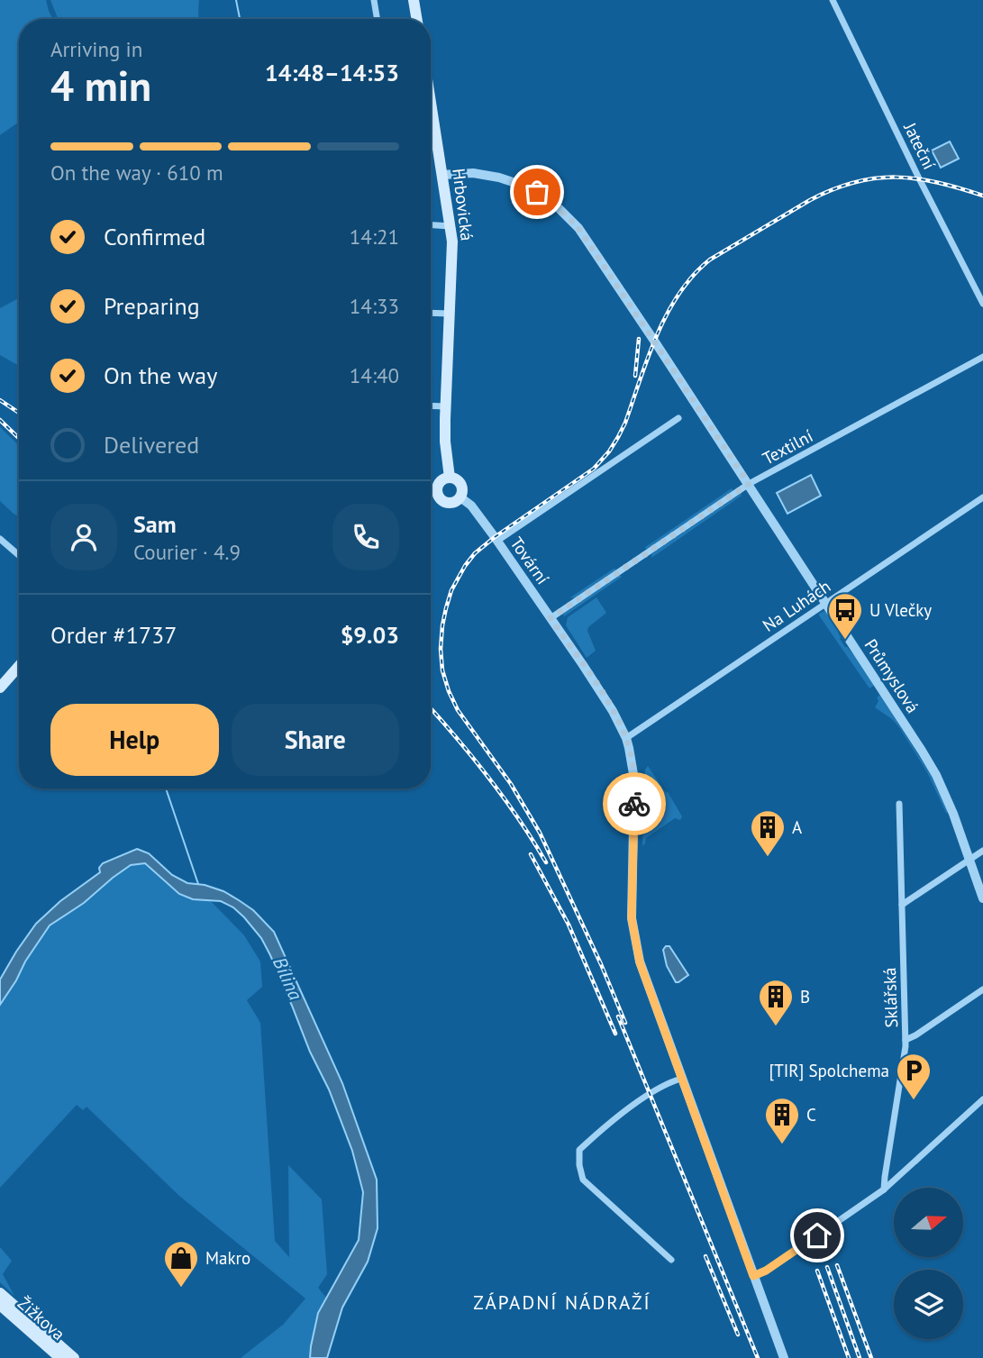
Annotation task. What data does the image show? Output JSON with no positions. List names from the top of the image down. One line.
{"streets":{"main road":["Hrbovická","Žižkova"],"street":["Jateční","Textilní","Tovární","Na Luhách","Průmyslová","Sklářská"]},"crossings":[["Hrbovická","Tovární"],["Textilní","Tovární"],["Textilní","Průmyslová"],["Tovární","Na Luhách"],["Na Luhách","Průmyslová"]],"districts":["ZÁPADNÍ NÁDRAŽÍ"],"water":["Bílina"],"places":{"bus stop":["U Vlečky"],"building":["A","B","C"],"parking":["[TIR] Spolchema"],"shop":["Makro"]},"north":"right","page":{"heading":["4 min","Arriving in","14:48–14:53"],"panel":["Sam","Courier · 4.9","Order #1737","$9.03"],"bar":"On the way · 610 m","list":[["Confirmed","14:21"],["Preparing","14:33"],["On the way","14:40"],"Delivered"],"buttons":["Help","Share"]}}
